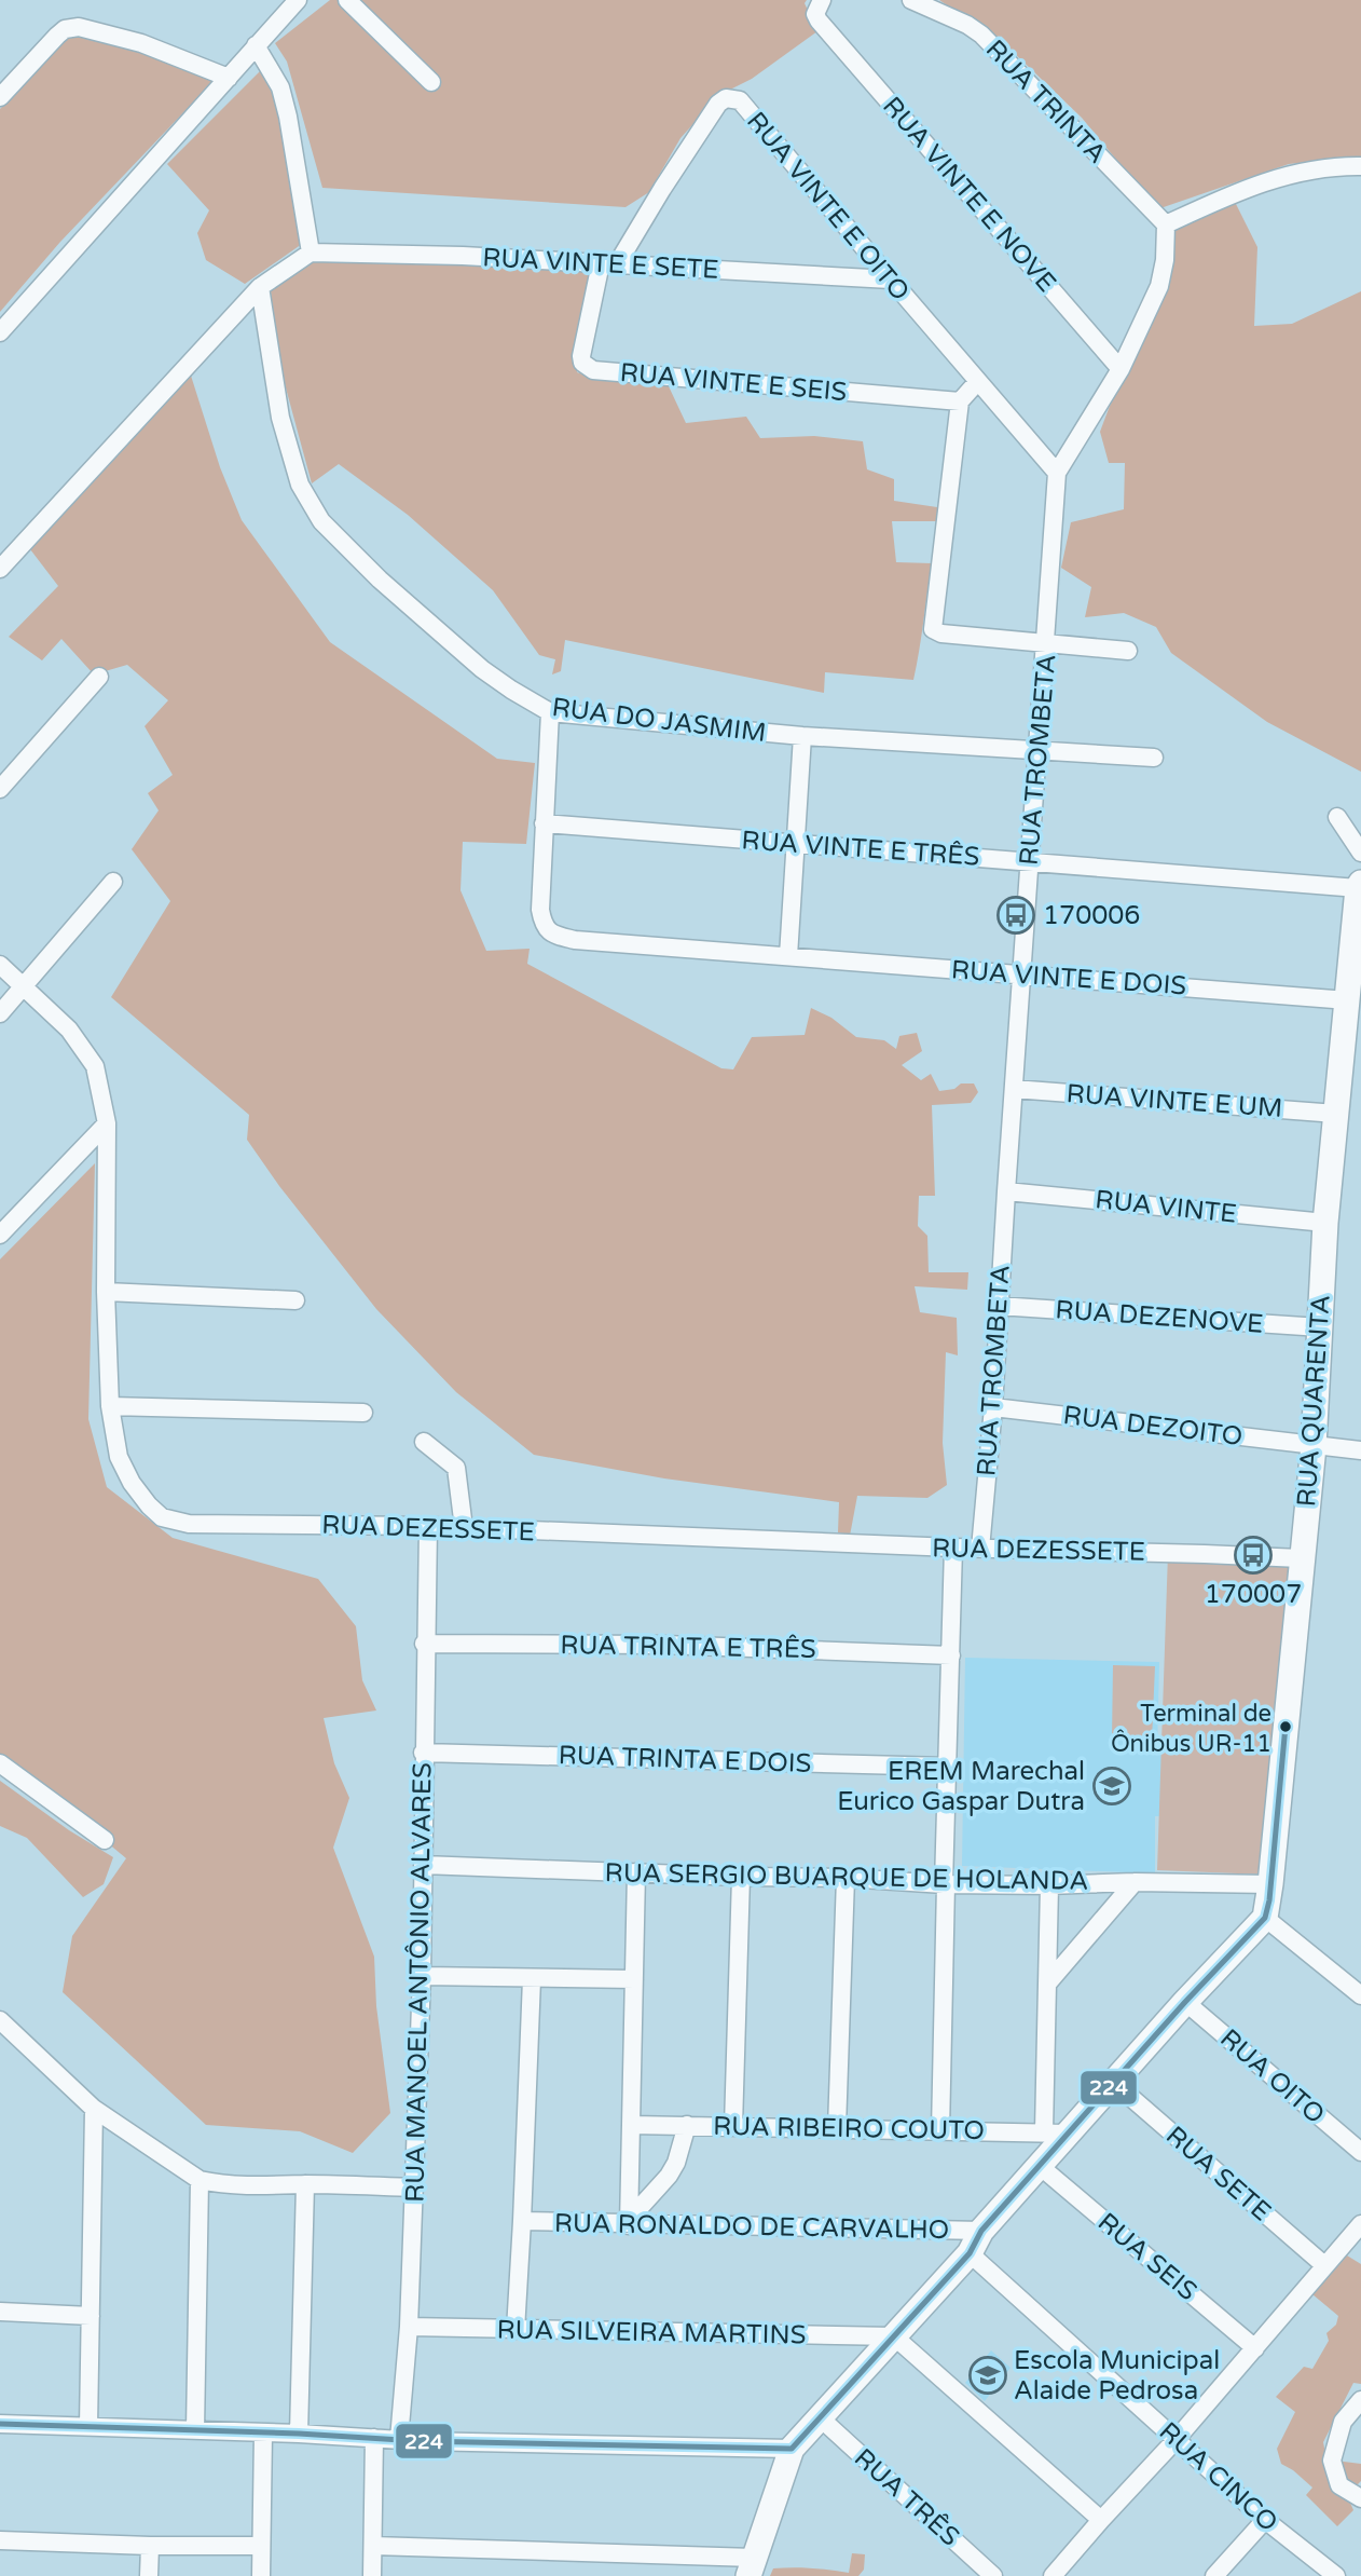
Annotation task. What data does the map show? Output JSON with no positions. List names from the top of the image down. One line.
{"streets":{"street":["RUA TRINTA","RUA VINTE E NOVE","RUA VINTE E OITO","RUA VINTE E SETE","RUA VINTE E SEIS","RUA DO JASMIM","RUA TROMBETA","RUA VINTE E TRÊS","RUA VINTE E DOIS","RUA VINTE E UM","RUA VINTE","RUA DEZENOVE","RUA QUARENTA","RUA DEZOITO","RUA DEZESSETE","RUA TRINTA E TRÊS","RUA TRINTA E DOIS","RUA SERGIO BUARQUE DE HOLANDA","RUA MANOEL ANTÔNIO ALVARES","RUA OITO","RUA RIBEIRO COUTO","RUA SETE","RUA RONALDO DE CARVALHO","RUA SEIS","RUA SILVEIRA MARTINS","RUA CINCO","RUA TRÊS"]},"crossings":[["RUA TRINTA","RUA TROMBETA"],["RUA VINTE E NOVE","RUA TROMBETA"],["RUA VINTE E OITO","RUA VINTE E SETE"],["RUA VINTE E OITO","RUA VINTE E SEIS"],["RUA VINTE E OITO","RUA TROMBETA"],["RUA VINTE E SETE","RUA VINTE E SEIS"],["RUA DO JASMIM","RUA TROMBETA"],["RUA DO JASMIM","RUA VINTE E DOIS"],["RUA TROMBETA","RUA VINTE E TRÊS"],["RUA TROMBETA","RUA VINTE E DOIS"],["RUA TROMBETA","RUA VINTE E UM"],["RUA TROMBETA","RUA VINTE"],["RUA TROMBETA","RUA DEZENOVE"],["RUA TROMBETA","RUA DEZOITO"],["RUA TROMBETA","RUA DEZESSETE"],["RUA VINTE E TRÊS","RUA VINTE E DOIS"],["RUA VINTE E TRÊS","RUA QUARENTA"],["RUA VINTE E DOIS","RUA QUARENTA"],["RUA VINTE E UM","RUA QUARENTA"],["RUA VINTE","RUA QUARENTA"],["RUA DEZENOVE","RUA QUARENTA"],["RUA QUARENTA","RUA DEZOITO"],["RUA QUARENTA","RUA DEZESSETE"],["RUA QUARENTA","RUA SERGIO BUARQUE DE HOLANDA"],["RUA DEZESSETE","RUA MANOEL ANTÔNIO ALVARES"],["RUA TRINTA E TRÊS","RUA MANOEL ANTÔNIO ALVARES"],["RUA TRINTA E DOIS","RUA MANOEL ANTÔNIO ALVARES"],["RUA SERGIO BUARQUE DE HOLANDA","RUA MANOEL ANTÔNIO ALVARES"],["RUA MANOEL ANTÔNIO ALVARES","RUA SILVEIRA MARTINS"]],"places":{"bus stop":["170006","170007"],"other":["Terminal de Ônibus UR-11"],"school or university":["EREM Marechal Eurico Gaspar Dutra","Escola Municipal Alaide Pedrosa"]},"lines":["transit line 224"]}
